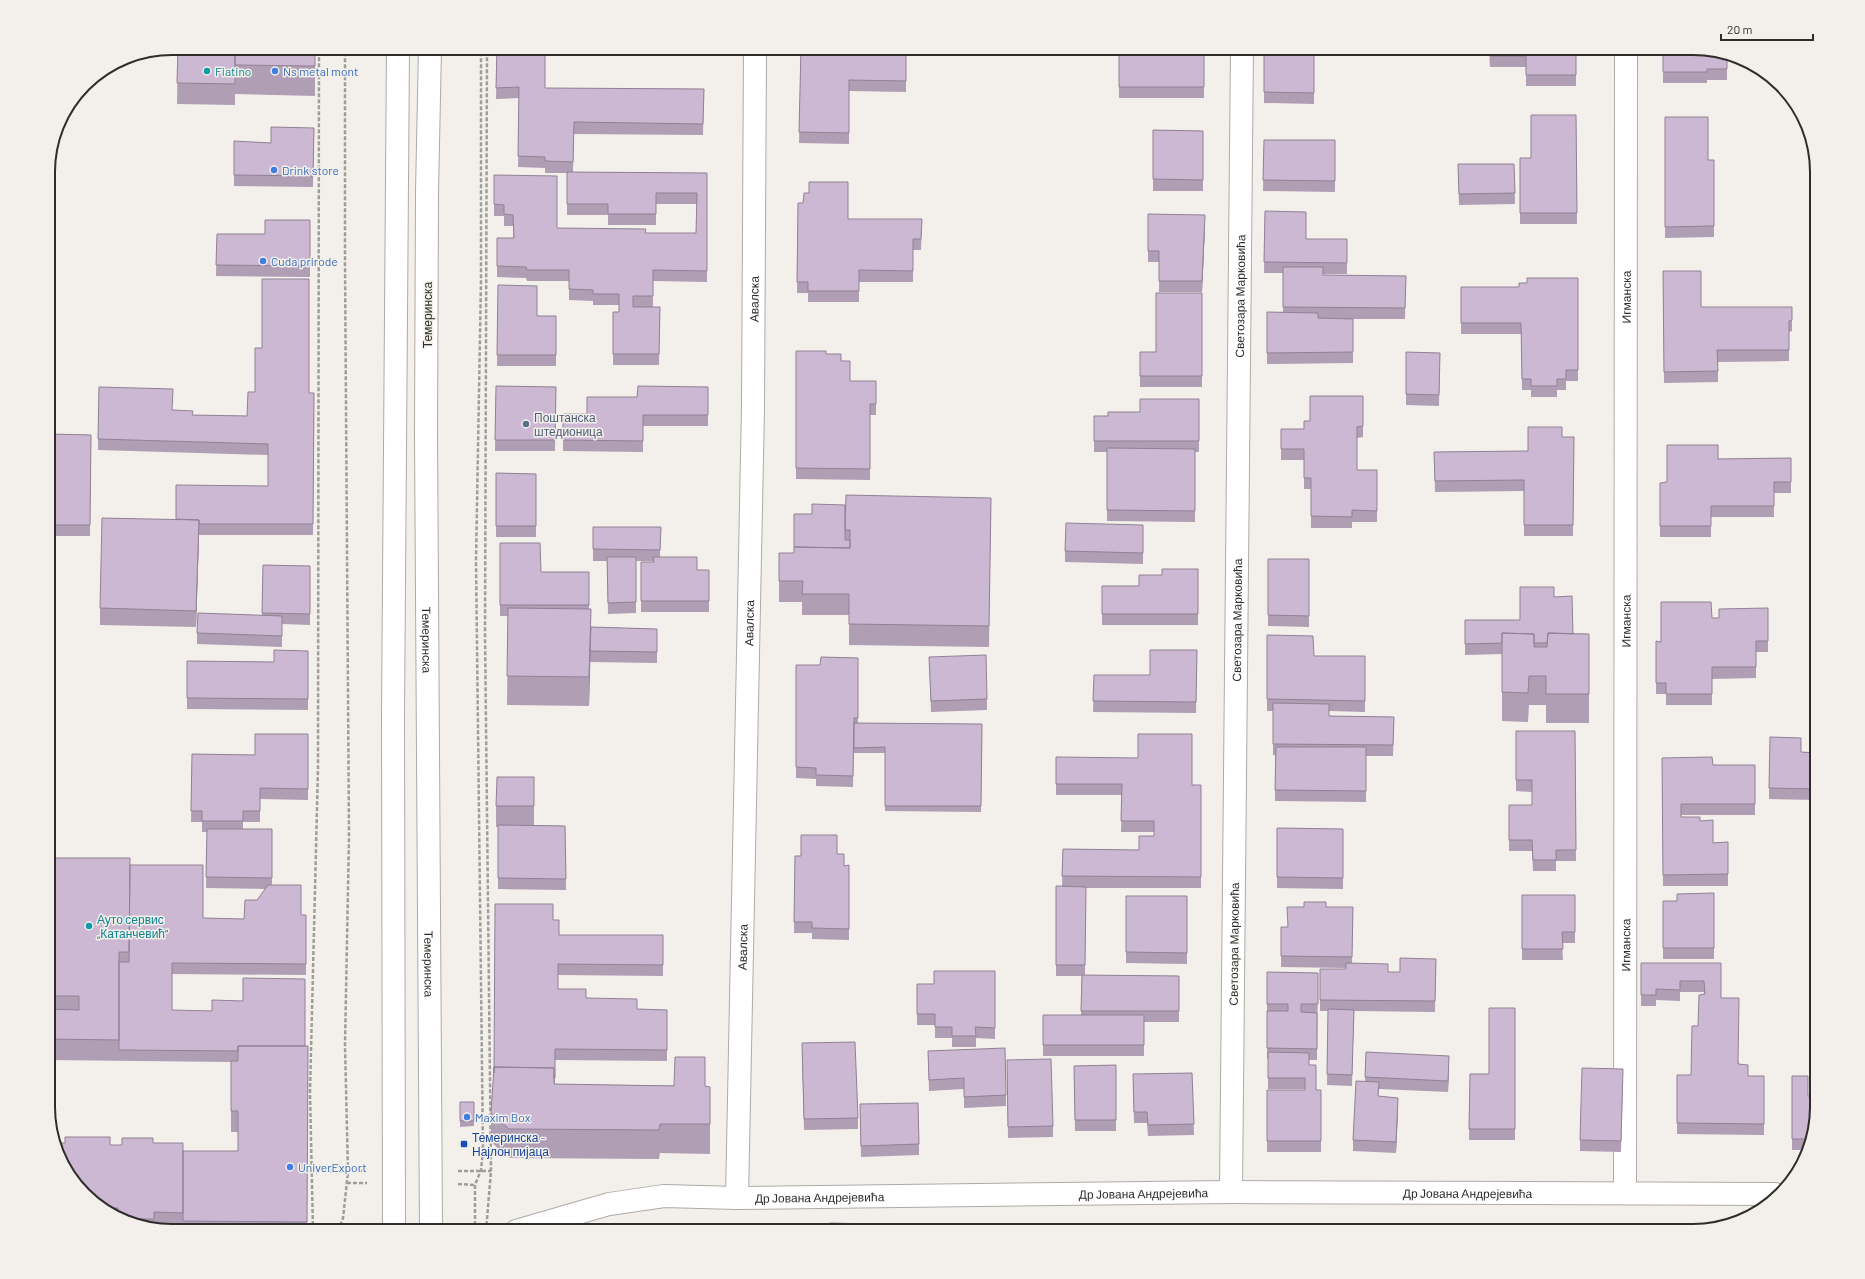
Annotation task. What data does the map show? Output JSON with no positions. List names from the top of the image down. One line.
{"streets":{"street":["Светозара Марковића","Игманска","Авалска","Темеринска","Др Јована Андрејевића"]},"crossings":[["Светозара Марковића","Др Јована Андрејевића"],["Игманска","Др Јована Андрејевића"],["Авалска","Др Јована Андрејевића"]],"places":{"other":["Fiatino","Ns metal mont","Drink store","Cuda prirode","Поштанска штедионица","Ауто сервис „Катанчевић”","Maxim Box","UniverExport"],"transit":["Темеринска - Најлон пијаца"]},"scale_bar":"20 m"}
